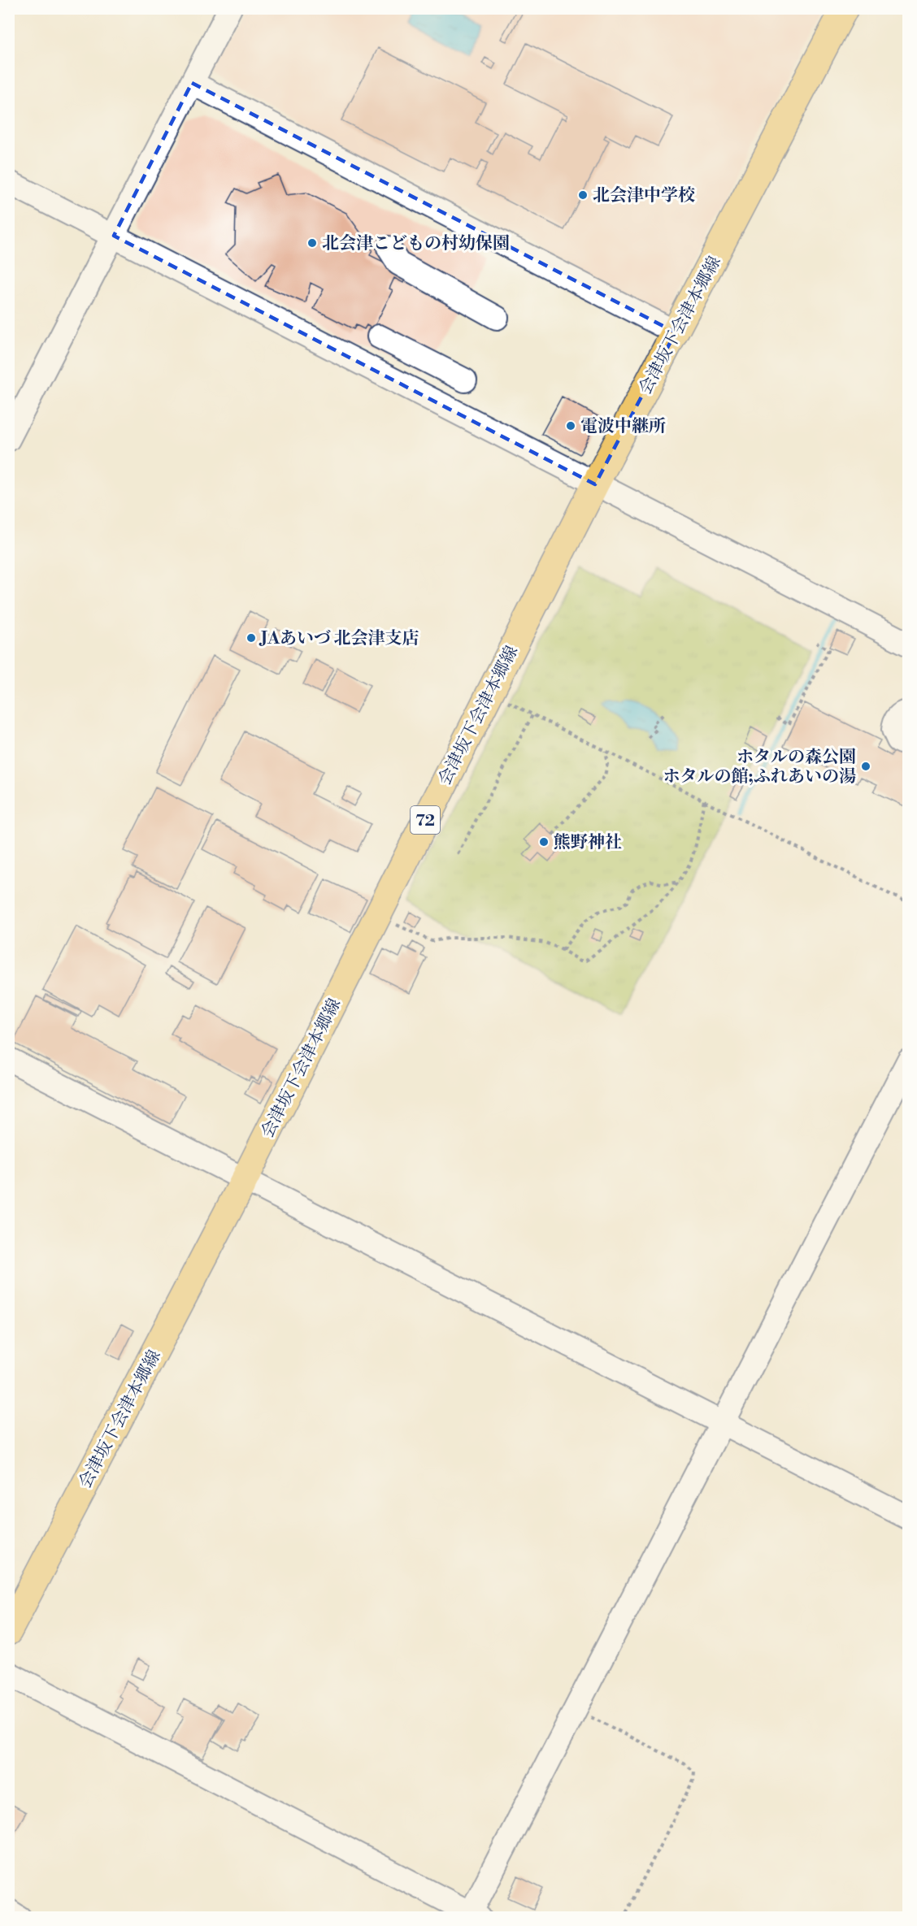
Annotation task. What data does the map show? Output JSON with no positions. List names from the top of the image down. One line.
{"streets":{"main road":["会津坂下会津本郷線","72"]},"places":["北会津中学校","北会津こどもの村幼保園","電波中継所","JAあいづ 北会津支店","ホタルの森公園 ホタルの館;ふれあいの湯","熊野神社"]}
